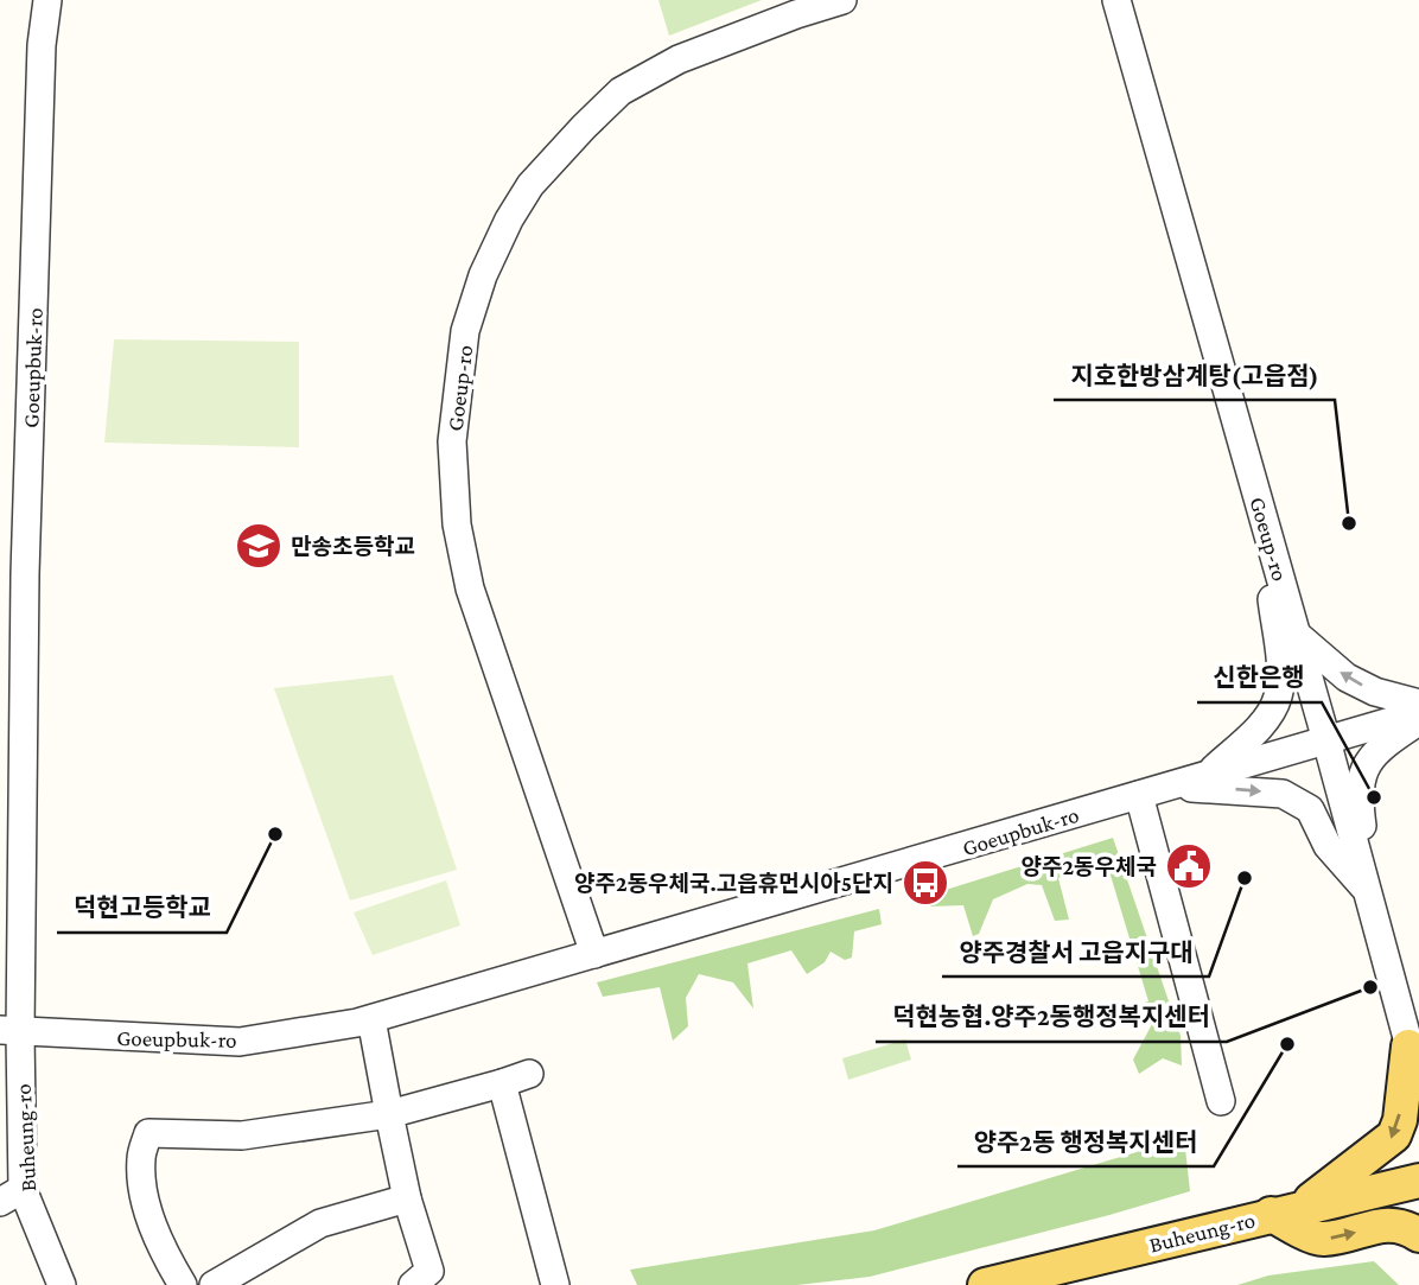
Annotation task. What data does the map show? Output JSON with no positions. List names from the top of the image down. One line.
{"streets":{"main road":["Buheung-ro"],"street":["Goeupbuk-ro","Goeup-ro"]},"crossings":[["Goeupbuk-ro","Goeup-ro"],["Goeupbuk-ro","Buheung-ro"]],"places":{"other":["지호한방삼계탕(고읍점)","신한은행","덕현고등학교","양주경찰서 고읍지구대","덕현농협.양주2동행정복지센터","양주2동 행정복지센터"],"school or university":["만송초등학교"],"public building":["양주2동우체국"],"bus stop":["양주2동우체국.고읍휴먼시아5단지"]}}
